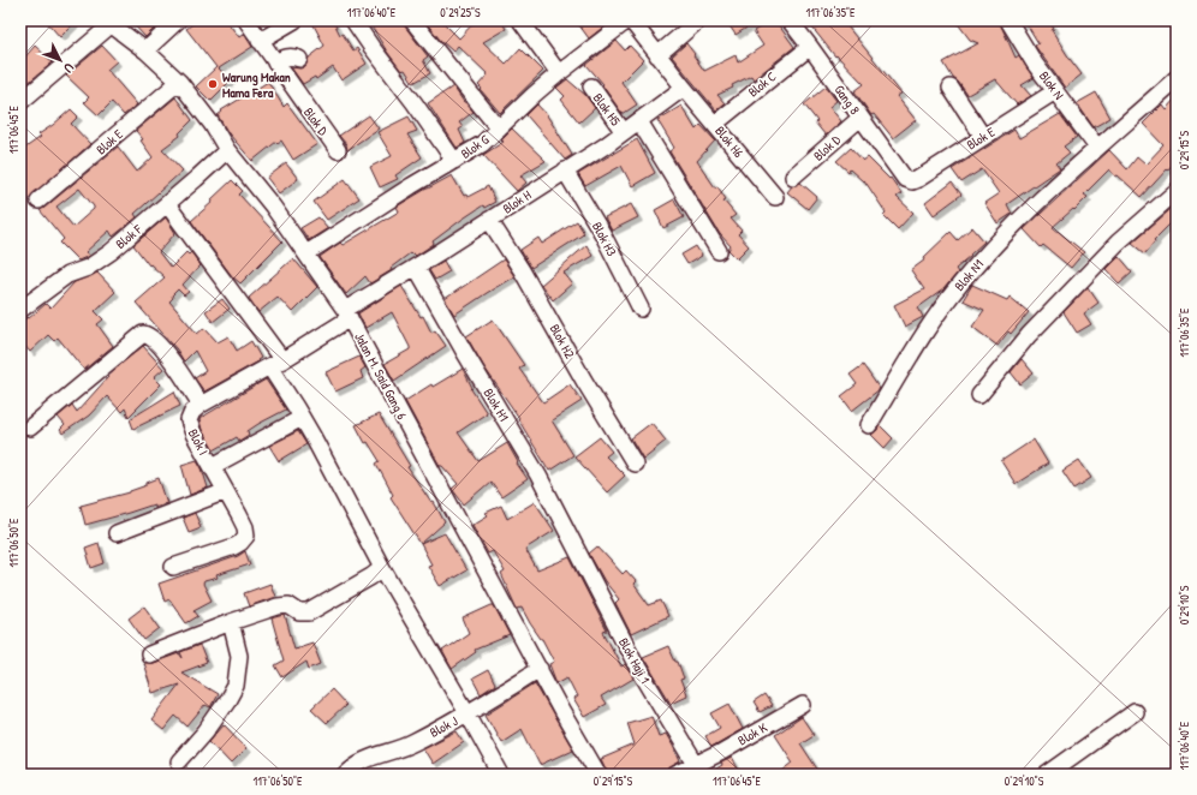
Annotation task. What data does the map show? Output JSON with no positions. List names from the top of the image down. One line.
{"streets":{"street":["Blok C","Blok N","Gang 8","Blok H5","Blok D","Blok E","Blok H6","Blok G","Blok H","Blok F","Blok H3","Blok N1","Blok H2","Jalan M. Said Gang 6","Blok H1","Blok I","Blok Haji 1","Blok J","Blok K"]},"crossings":[["Blok C","Gang 8"],["Blok C","Blok H6"],["Blok N","Blok E"],["Blok N","Blok N1"],["Gang 8","Blok D"],["Gang 8","Blok E"],["Blok H5","Blok H"],["Blok E","Jalan M. Said Gang 6"],["Blok H6","Blok G"],["Blok H6","Blok H"],["Blok G","Jalan M. Said Gang 6"],["Blok H","Blok H3"],["Blok H","Blok H2"],["Blok H","Jalan M. Said Gang 6"],["Blok H","Blok H1"],["Blok F","Jalan M. Said Gang 6"],["Jalan M. Said Gang 6","Blok J"],["Blok H1","Blok Haji 1"],["Blok Haji 1","Blok K"]],"places":["Warung Makan Mama Fera"],"north":"bottom right","coordinates":["117°06'40\"E","0°29'25\"S","117°06'35\"E","117°06'45\"E","0°29'15\"S","117°06'50\"E","0°29'10\"S"]}
